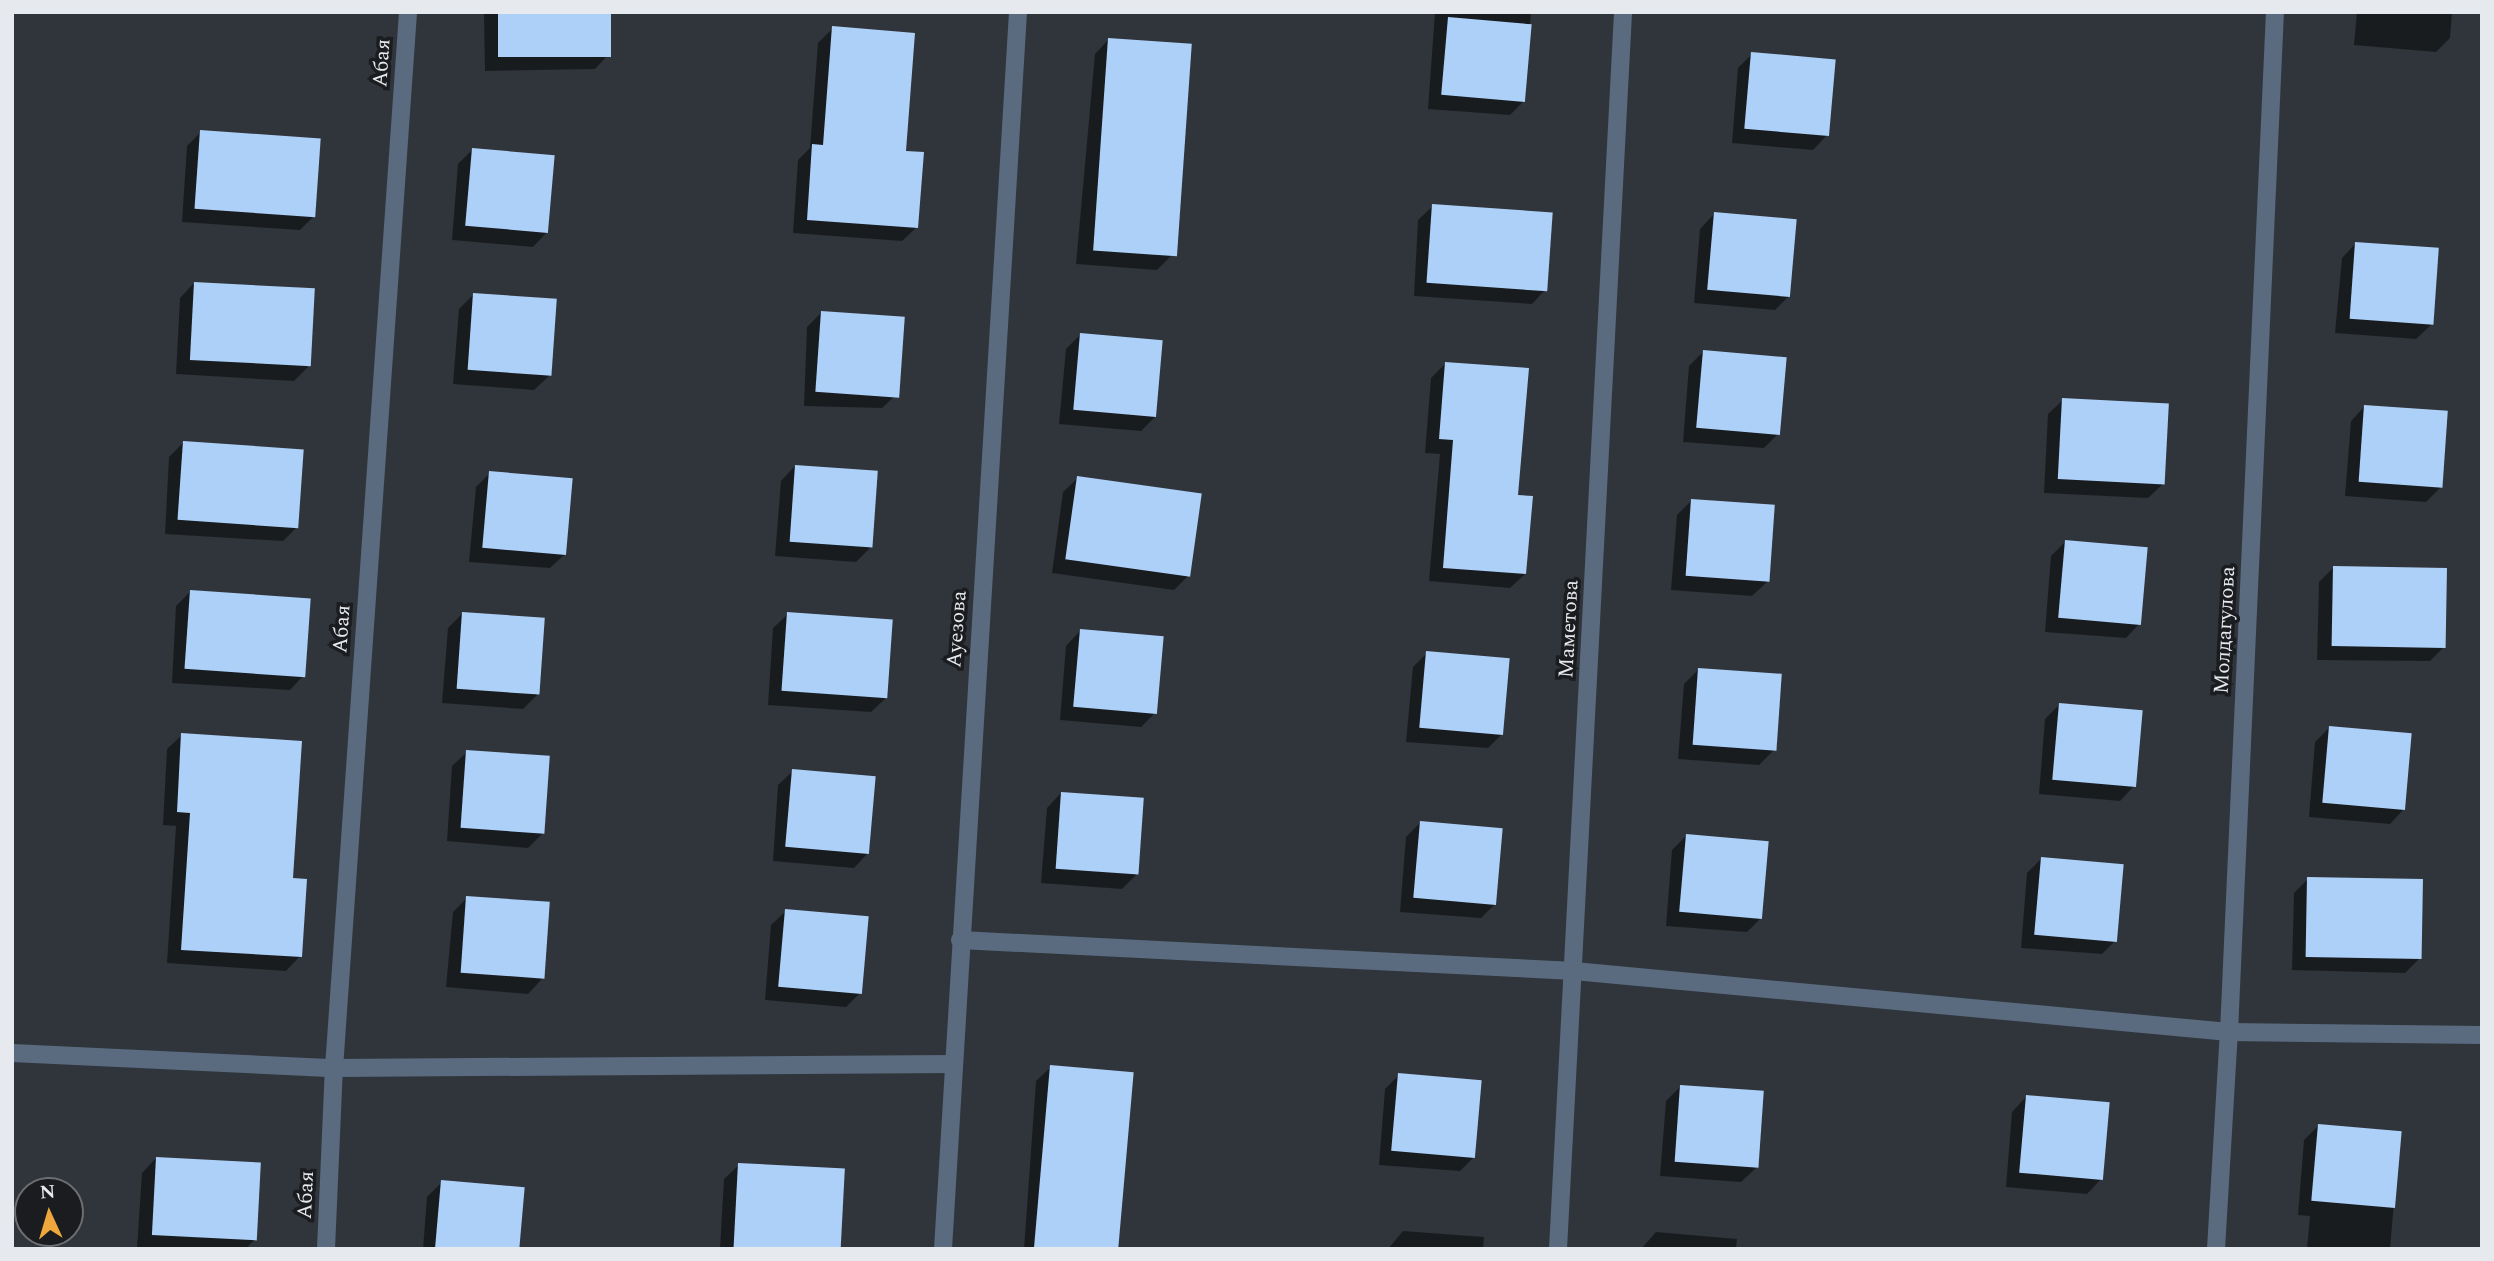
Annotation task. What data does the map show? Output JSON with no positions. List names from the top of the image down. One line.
{"streets":{"street":["Абая","Ауезова","Маметова","Молдагулова"]},"north":"top"}
